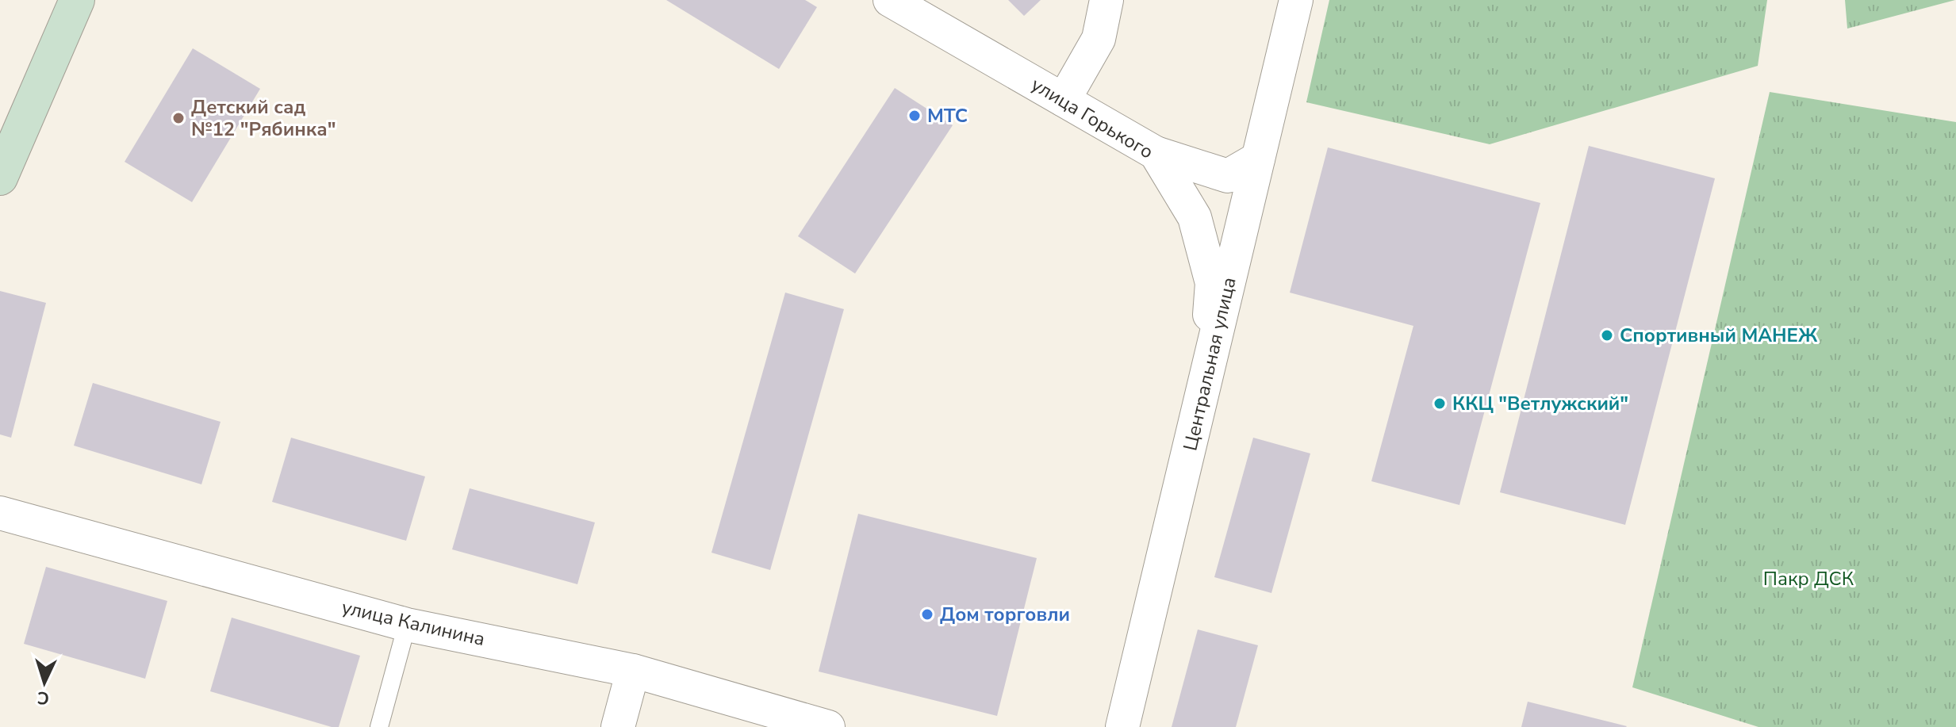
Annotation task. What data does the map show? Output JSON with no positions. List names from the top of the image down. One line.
{"streets":{"street":["улица Горького","Центральная улица","улица Калинина"]},"crossings":[["улица Горького","Центральная улица"]],"parks":["Пакр ДСК"],"places":["МТС","Детский сад №12 \"Рябинка\"","Спортивный МАНЕЖ","ККЦ \"Ветлужский\"","Дом торговли"],"north":"bottom"}
